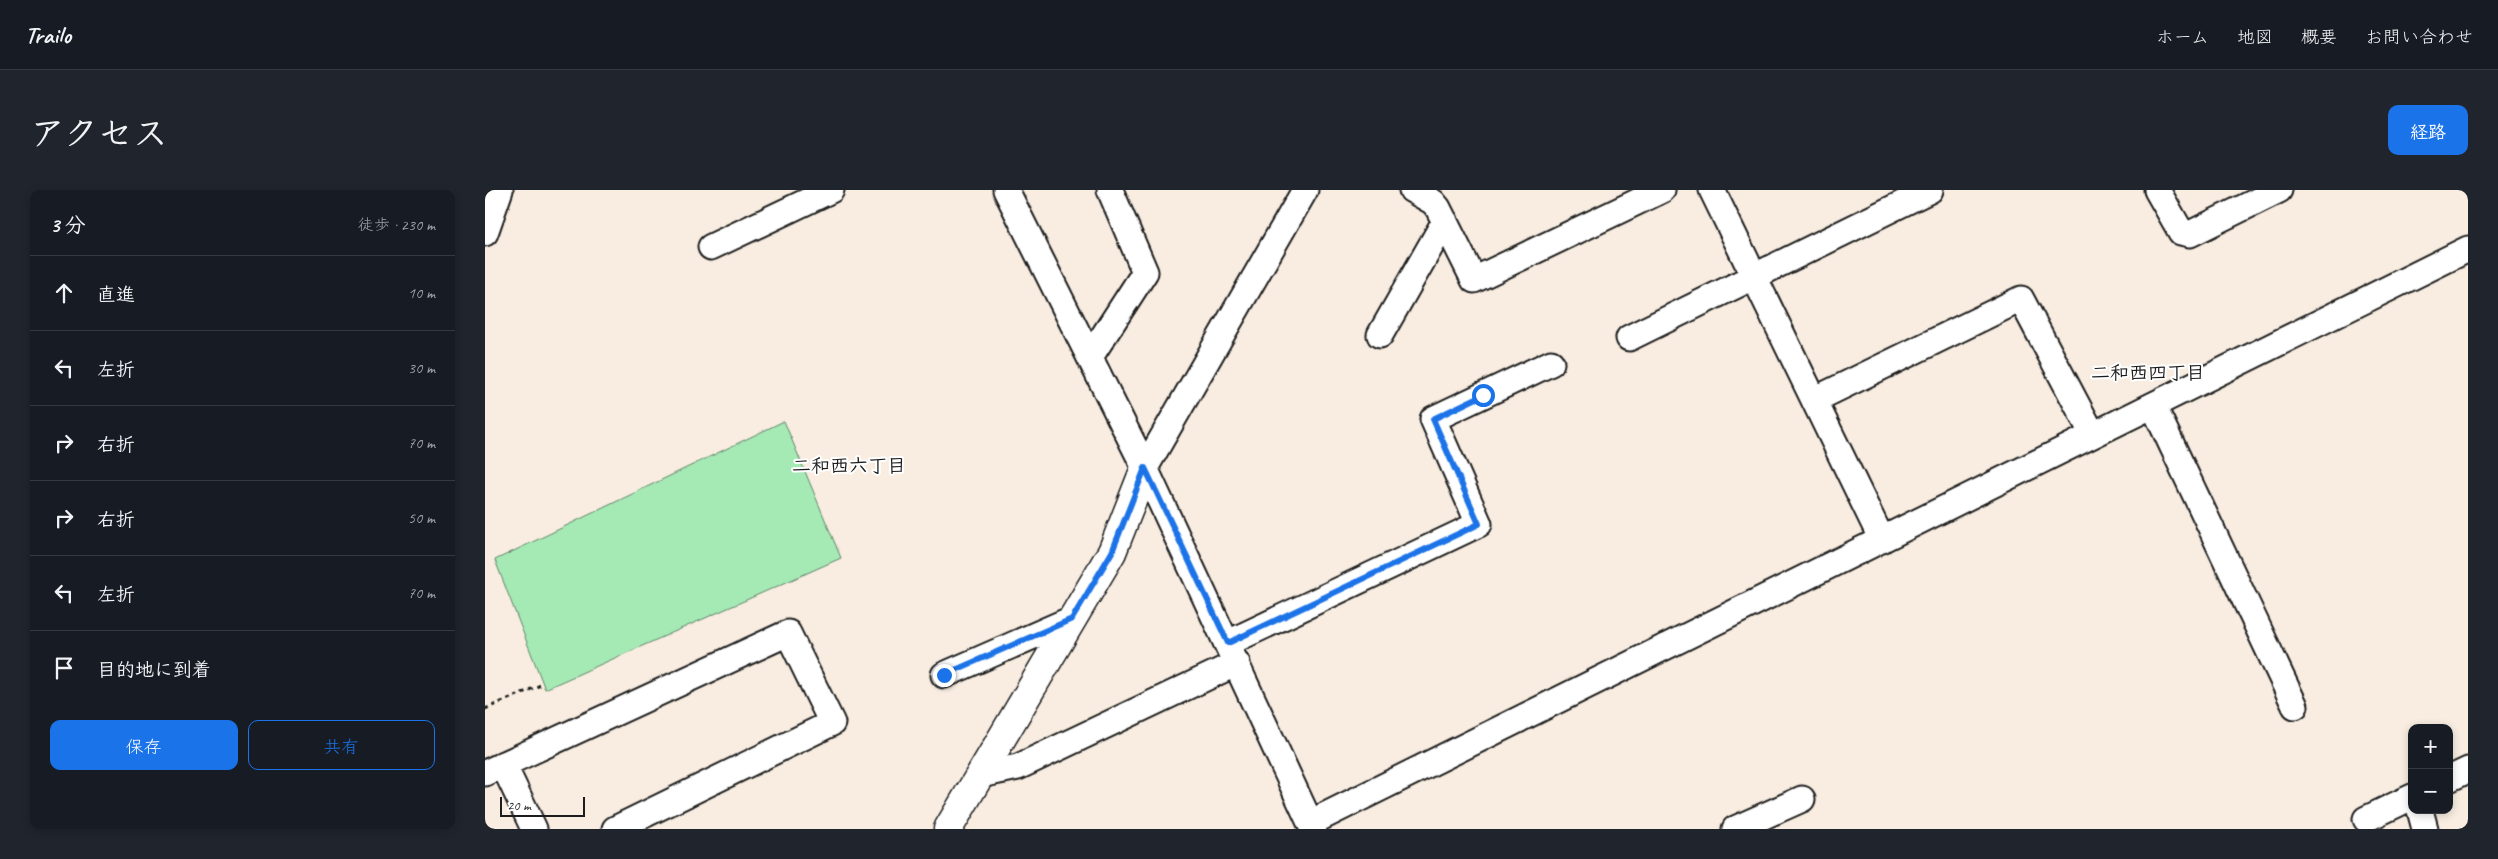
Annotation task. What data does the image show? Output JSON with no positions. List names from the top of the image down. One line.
{"districts":["二和西四丁目","二和西六丁目"],"scale_bar":"20 m","page":{"header":"Trailo","nav":["ホーム","地図","概要","お問い合わせ"],"title":"アクセス","buttons":["経路",["保存","共有"]],"heading":["3 分","徒歩 · 230 m"],"list":[["直進","10 m"],["左折","30 m"],["右折","70 m"],["右折","50 m"],["左折","70 m"],"目的地に到着"],"map_buttons":["+","−"],"scale":"20 m"}}
